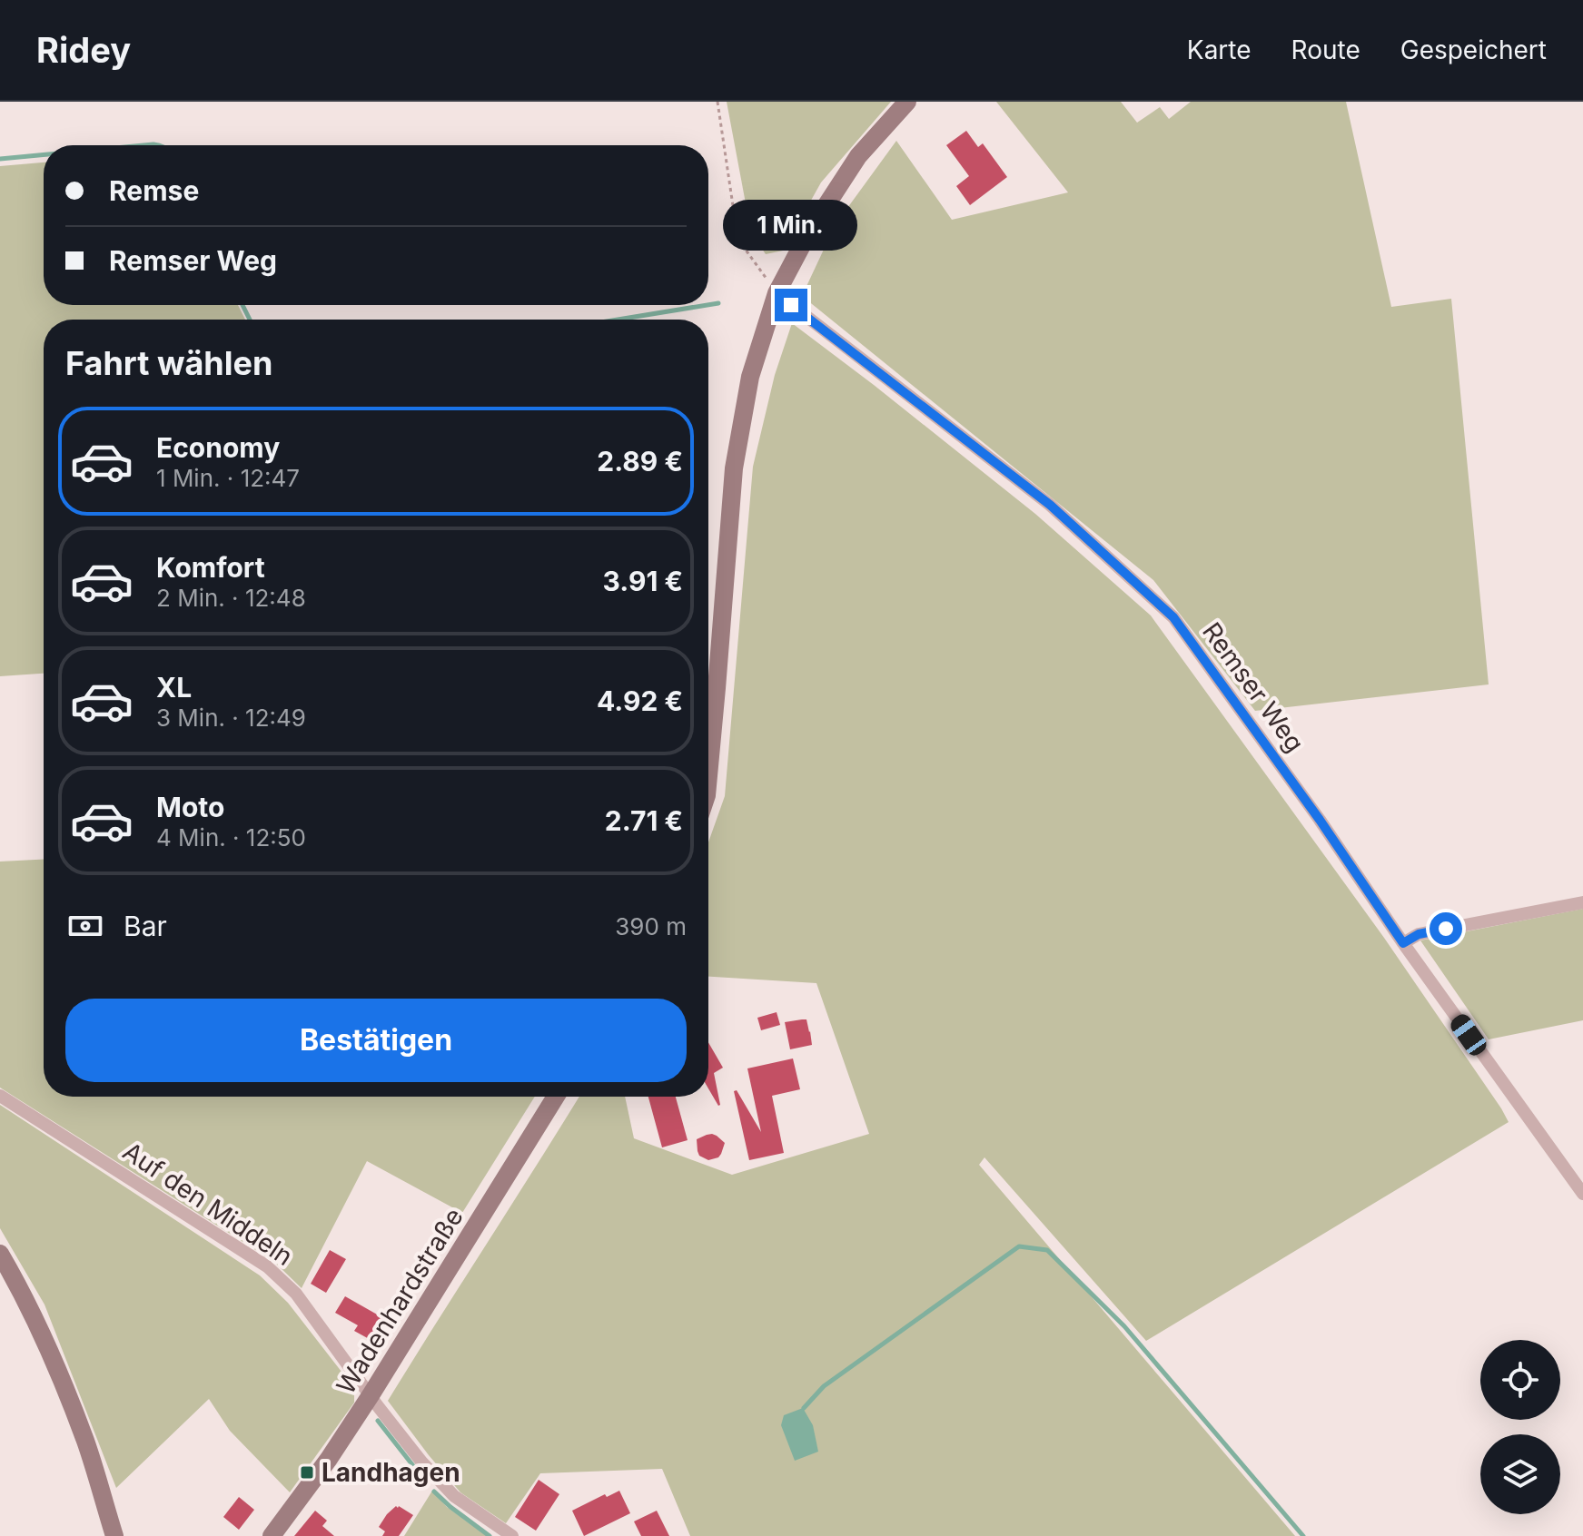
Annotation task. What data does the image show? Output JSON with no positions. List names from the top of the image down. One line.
{"streets":{"street":["Remser Weg","Auf den Middeln","Wadenhardstraße"]},"crossings":[["Auf den Middeln","Wadenhardstraße"]],"places":{"transit":["Landhagen"]},"page":{"header":"Ridey","nav":["Karte","Route","Gespeichert"],"banner":["Remse","Remser Weg"],"bubble":"1 Min.","heading":"Fahrt wählen","list":[{"name":"Economy","note":"1 Min. · 12:47","value":"2.89 €"},{"name":"Komfort","note":"2 Min. · 12:48","value":"3.91 €"},{"name":"XL","note":"3 Min. · 12:49","value":"4.92 €"},{"name":"Moto","note":"4 Min. · 12:50","value":"2.71 €"}],"pay":["Bar","390 m"],"buttons":"Bestätigen"}}
